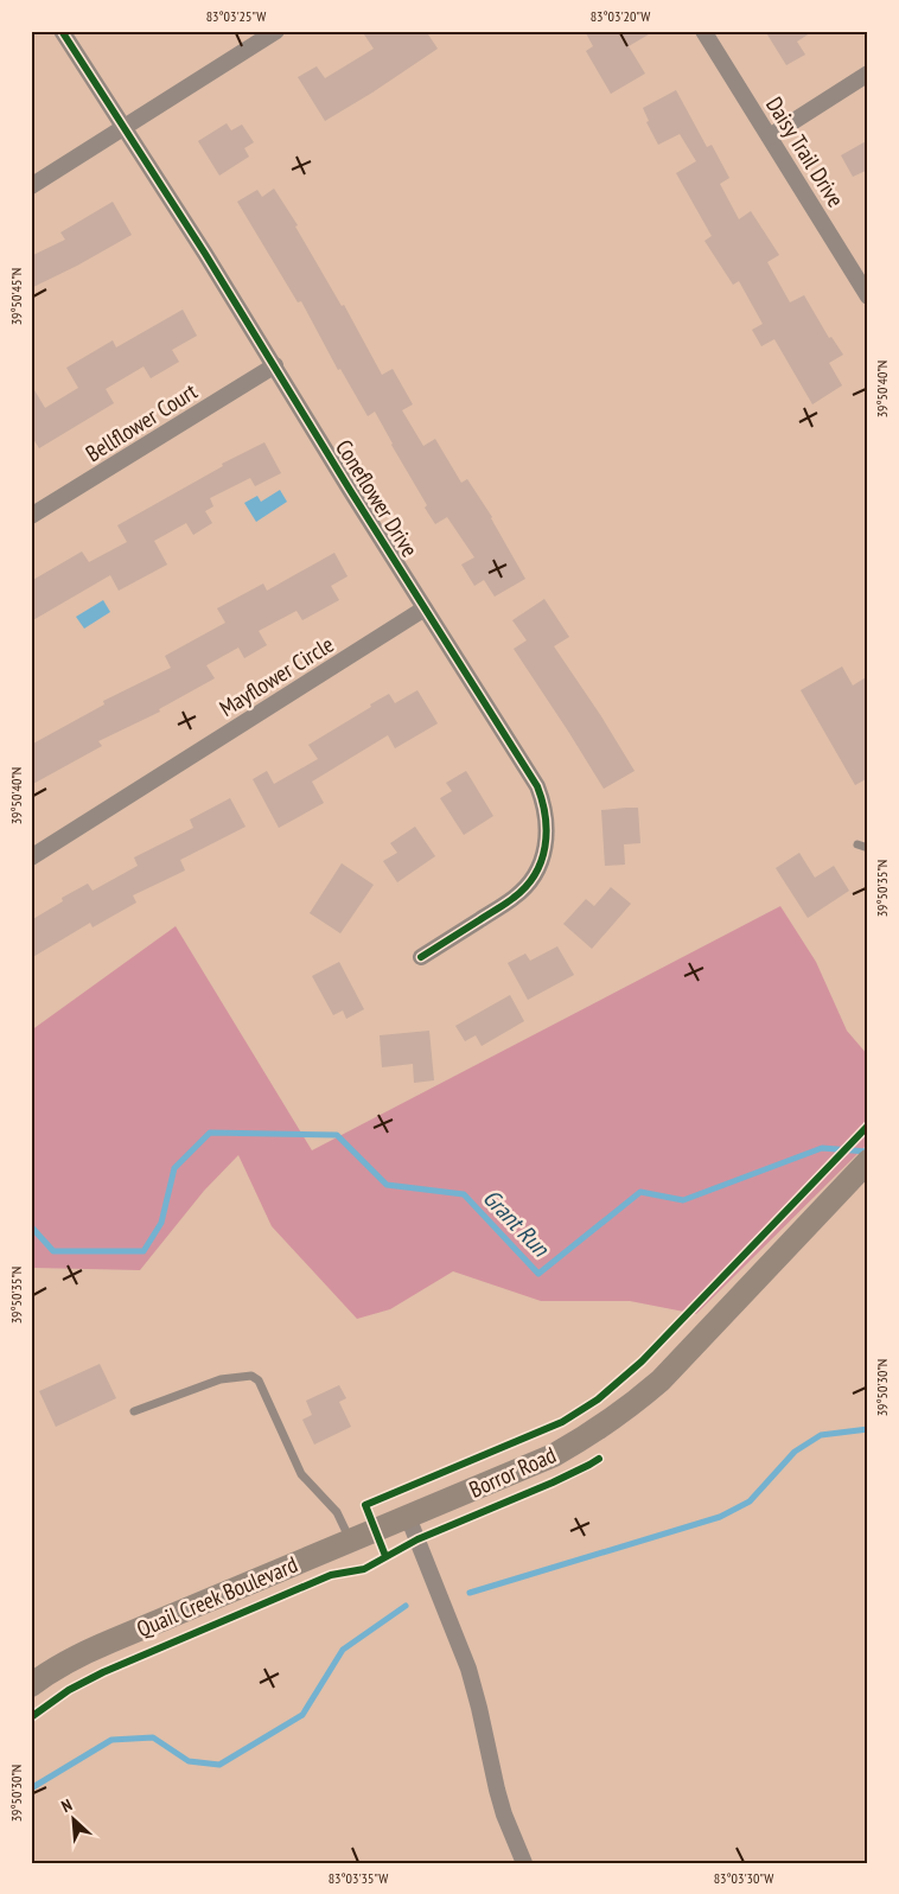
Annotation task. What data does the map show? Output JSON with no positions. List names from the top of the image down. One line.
{"streets":{"street":["Daisy Trail Drive","Bellflower Court","Coneflower Drive","Mayflower Circle","Borror Road","Quail Creek Boulevard"]},"crossings":[["Bellflower Court","Coneflower Drive"],["Coneflower Drive","Mayflower Circle"],["Borror Road","Quail Creek Boulevard"]],"water":["Grant Run"],"north":"top left","coordinates":["83°03'25\"W","83°03'20\"W","39°50'45\"N","39°50'40\"N","39°50'35\"N","39°50'30\"N","83°03'35\"W","83°03'30\"W"]}
